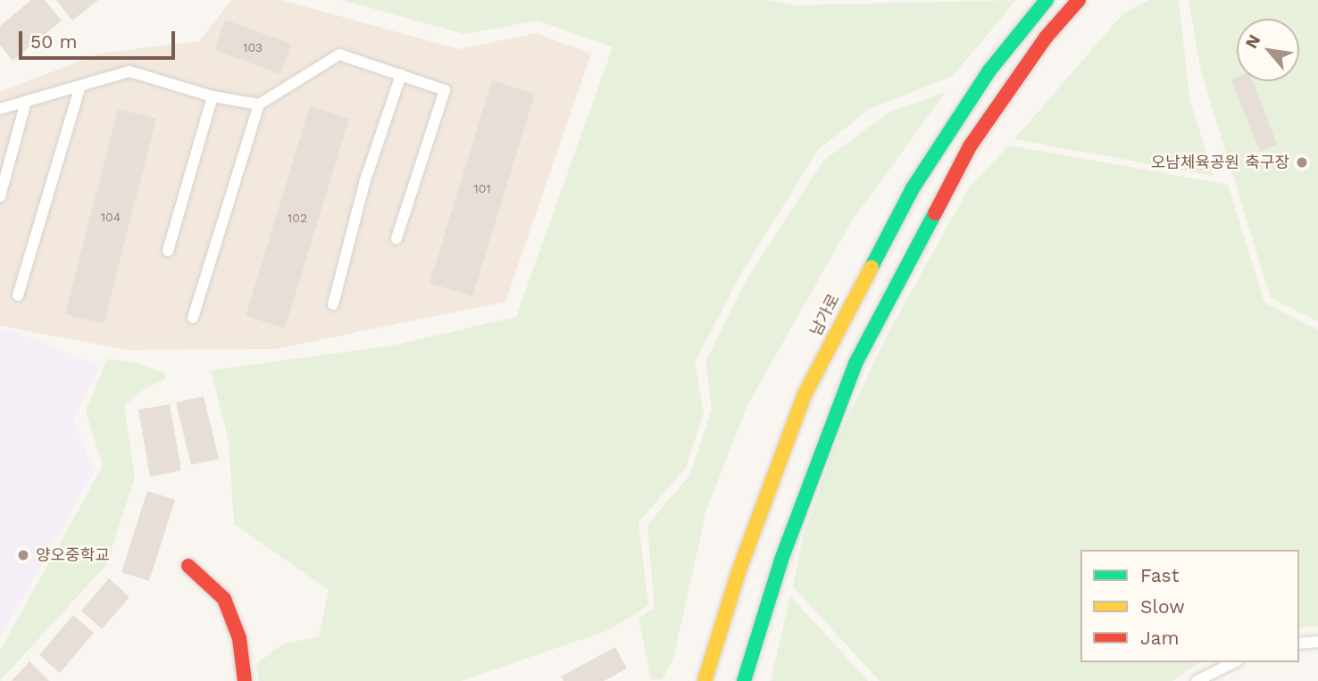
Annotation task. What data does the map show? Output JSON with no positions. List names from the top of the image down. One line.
{"streets":{"main road":["남가로"]},"places":["오남체육공원 축구장","양오중학교"],"house_numbers":["103","101","104","102"],"legend":["Fast","Slow","Jam"],"scale_bar":"50 m","north":"top left"}
